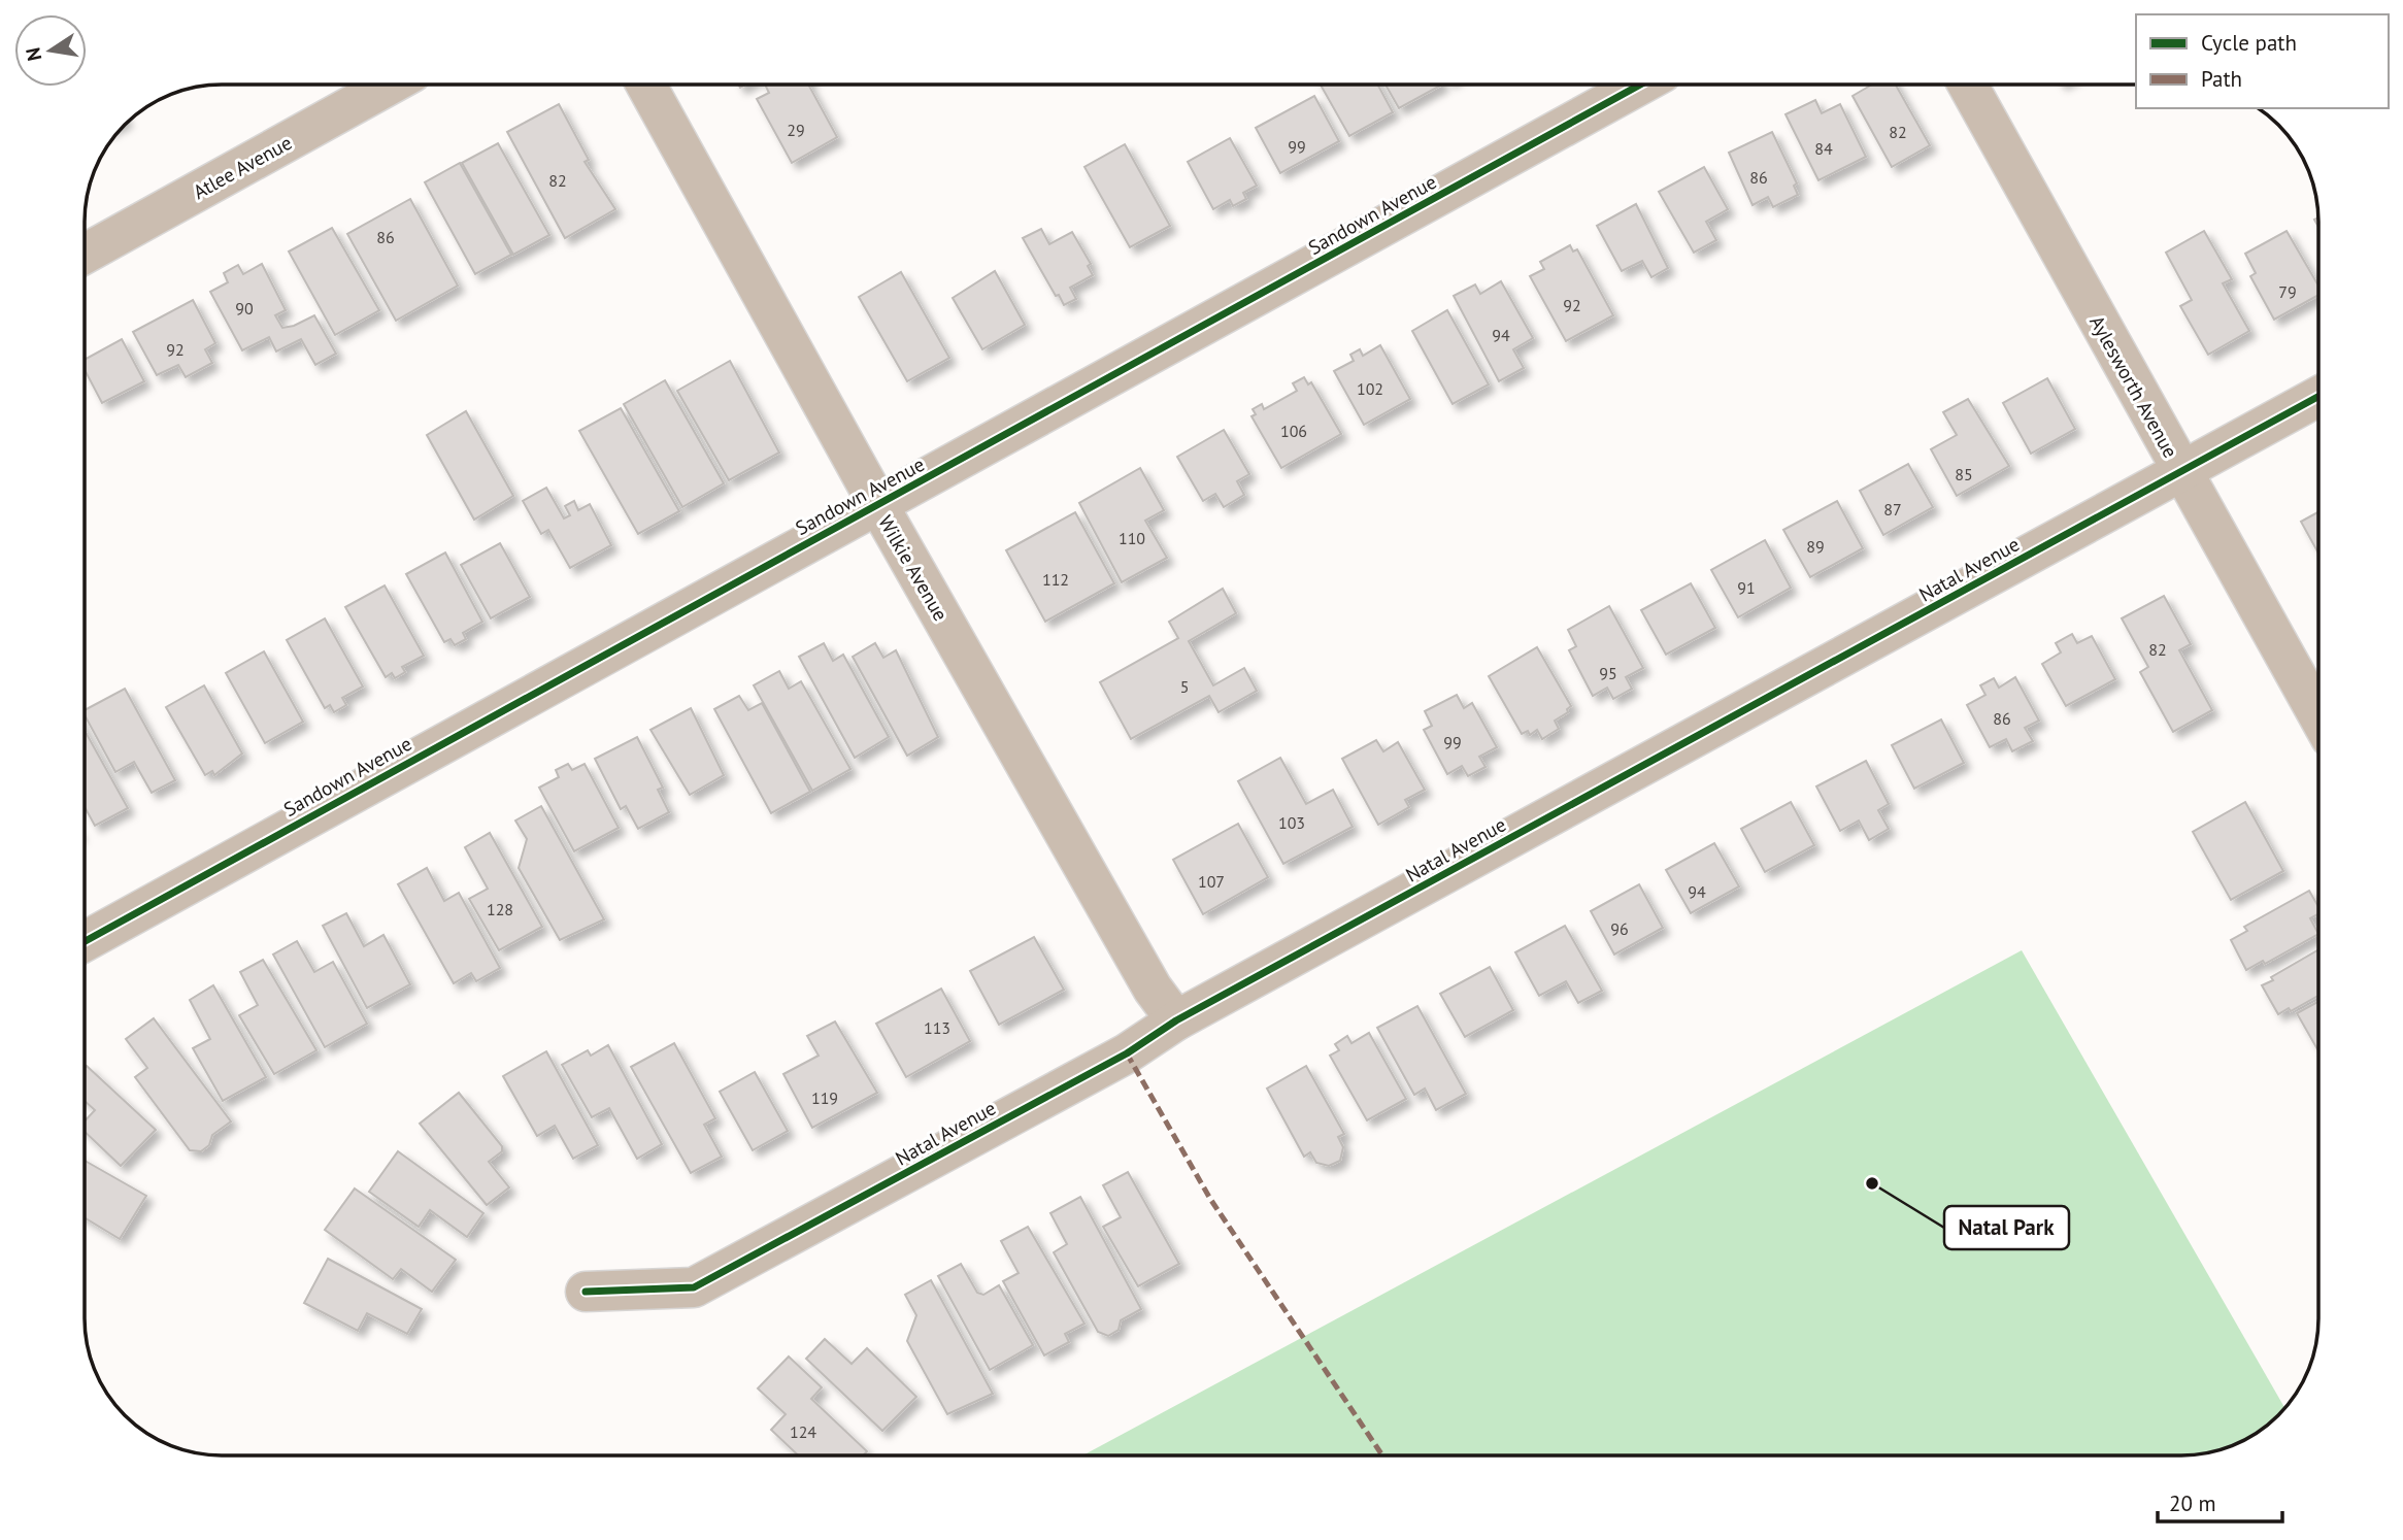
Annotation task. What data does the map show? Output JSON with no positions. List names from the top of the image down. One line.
{"streets":{"street":["Atlee Avenue","Sandown Avenue","Aylesworth Avenue","Wilkie Avenue","Natal Avenue"]},"crossings":[["Sandown Avenue","Wilkie Avenue"],["Aylesworth Avenue","Natal Avenue"],["Wilkie Avenue","Natal Avenue"]],"places":["Natal Park"],"house_numbers":["29","82","99","84","86","82","86","79","92","90","94","92","102","106","85","87","110","89","112","91","82","95","5","86","99","103","107","94","128","96","113","119","124"],"legend":["Cycle path","Path"],"scale_bar":"20 m","north":"left"}
